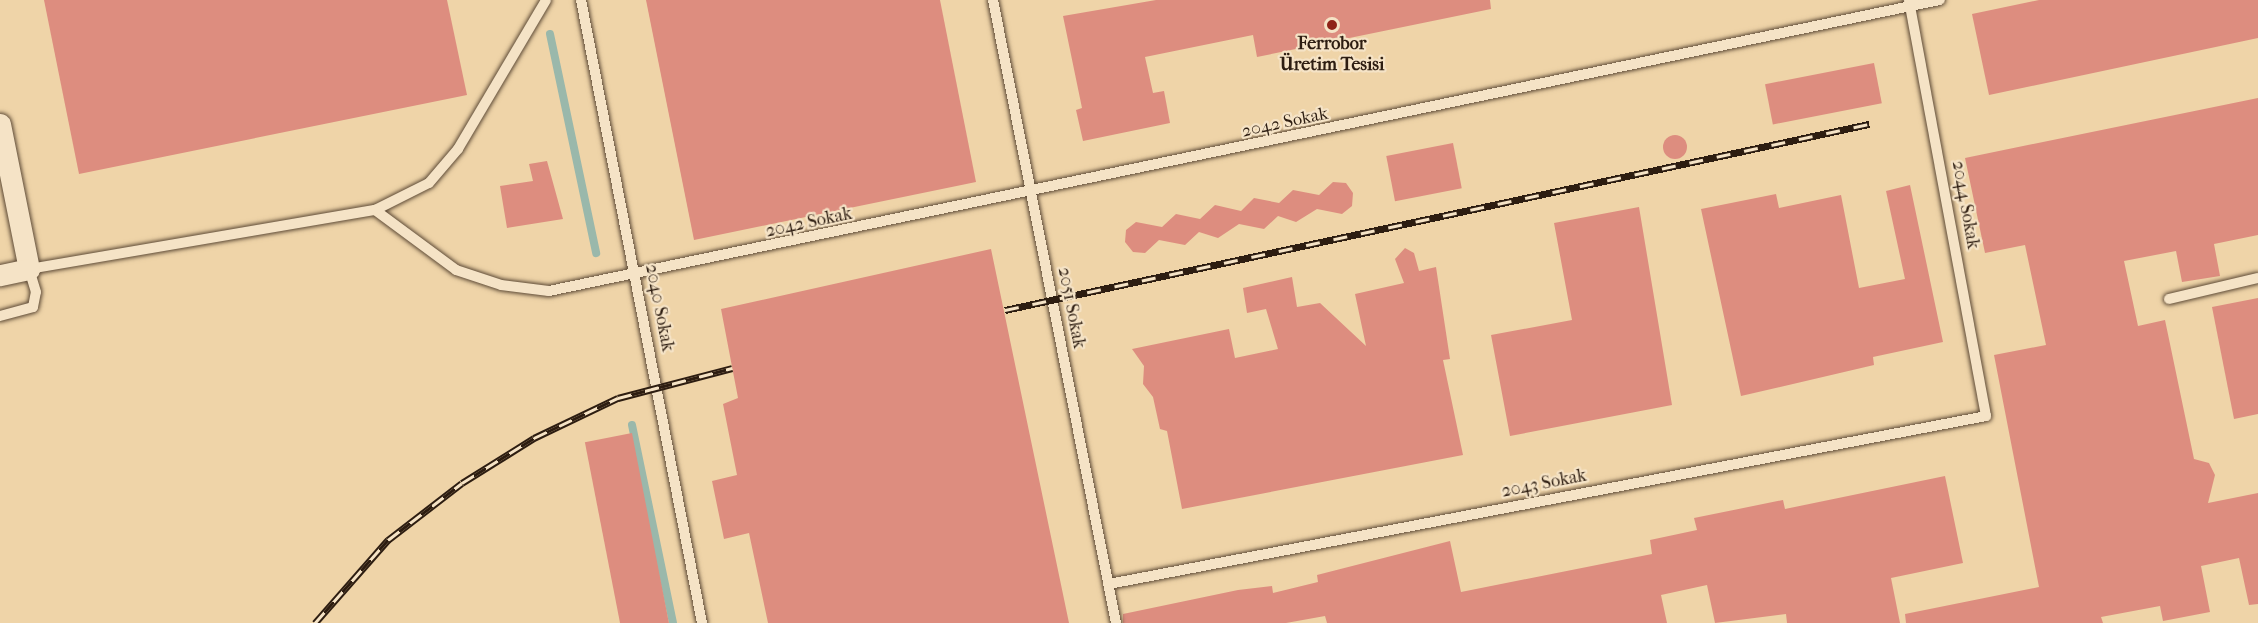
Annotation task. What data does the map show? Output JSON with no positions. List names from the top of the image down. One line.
{"streets":{"lane":["2042 Sokak","2044 Sokak","2040 Sokak","2051 Sokak","2043 Sokak"]},"crossings":[["2042 Sokak","2044 Sokak"],["2042 Sokak","2040 Sokak"],["2042 Sokak","2051 Sokak"],["2044 Sokak","2043 Sokak"],["2051 Sokak","2043 Sokak"]],"places":["Ferrobor Üretim Tesisi"]}
